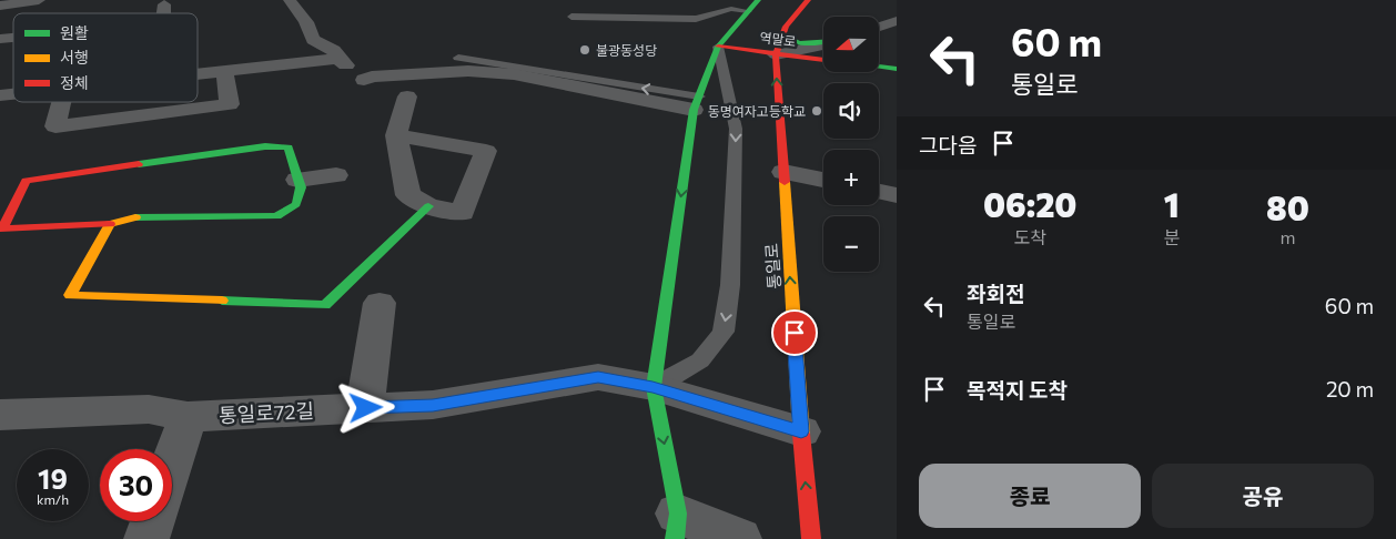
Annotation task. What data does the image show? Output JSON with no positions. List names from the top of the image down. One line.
{"streets":{"main road":["역말로","통일로"],"street":["통일로72길"]},"crossings":[["역말로","통일로"],["통일로","통일로72길"]],"places":["불광동성당","동명여자고등학교"],"legend":["원활","서행","정체"],"north":"left","page":{"turn":["60 m","통일로"],"map_buttons":["+","−"],"then":"그다음","eta":["06:20","도착","1","분","80","m"],"list":[{"name":"좌회전","note":"통일로","value":"60 m"},{"name":"목적지 도착","value":"20 m"}],"speed":"19 km/h","limit":"30","buttons":["종료","공유"]}}
